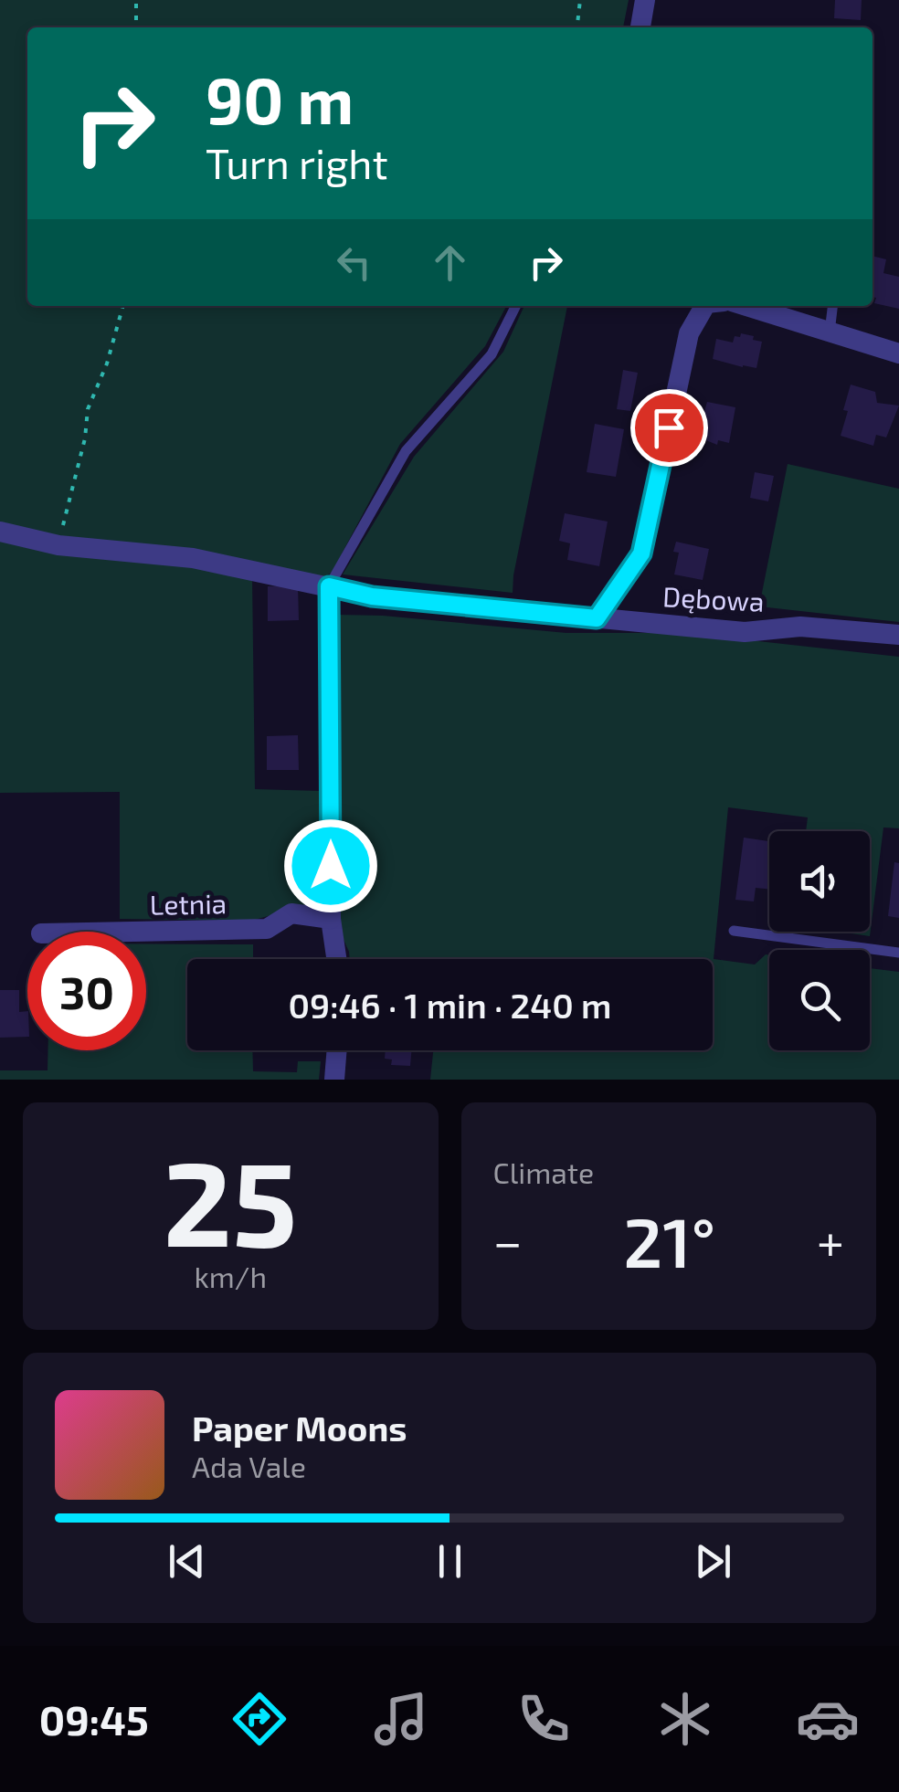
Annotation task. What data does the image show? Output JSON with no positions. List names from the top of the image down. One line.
{"streets":{"street":["Dębowa","Letnia"]},"page":{"turn":["90 m","Turn right"],"limit":"30","trip":"09:46 · 1 min · 240 m","tile":[["25","km/h"],"Climate"],"heat":["−","21°","+"],"song":["Paper Moons","Ada Vale"],"tabs":"09:45"}}
